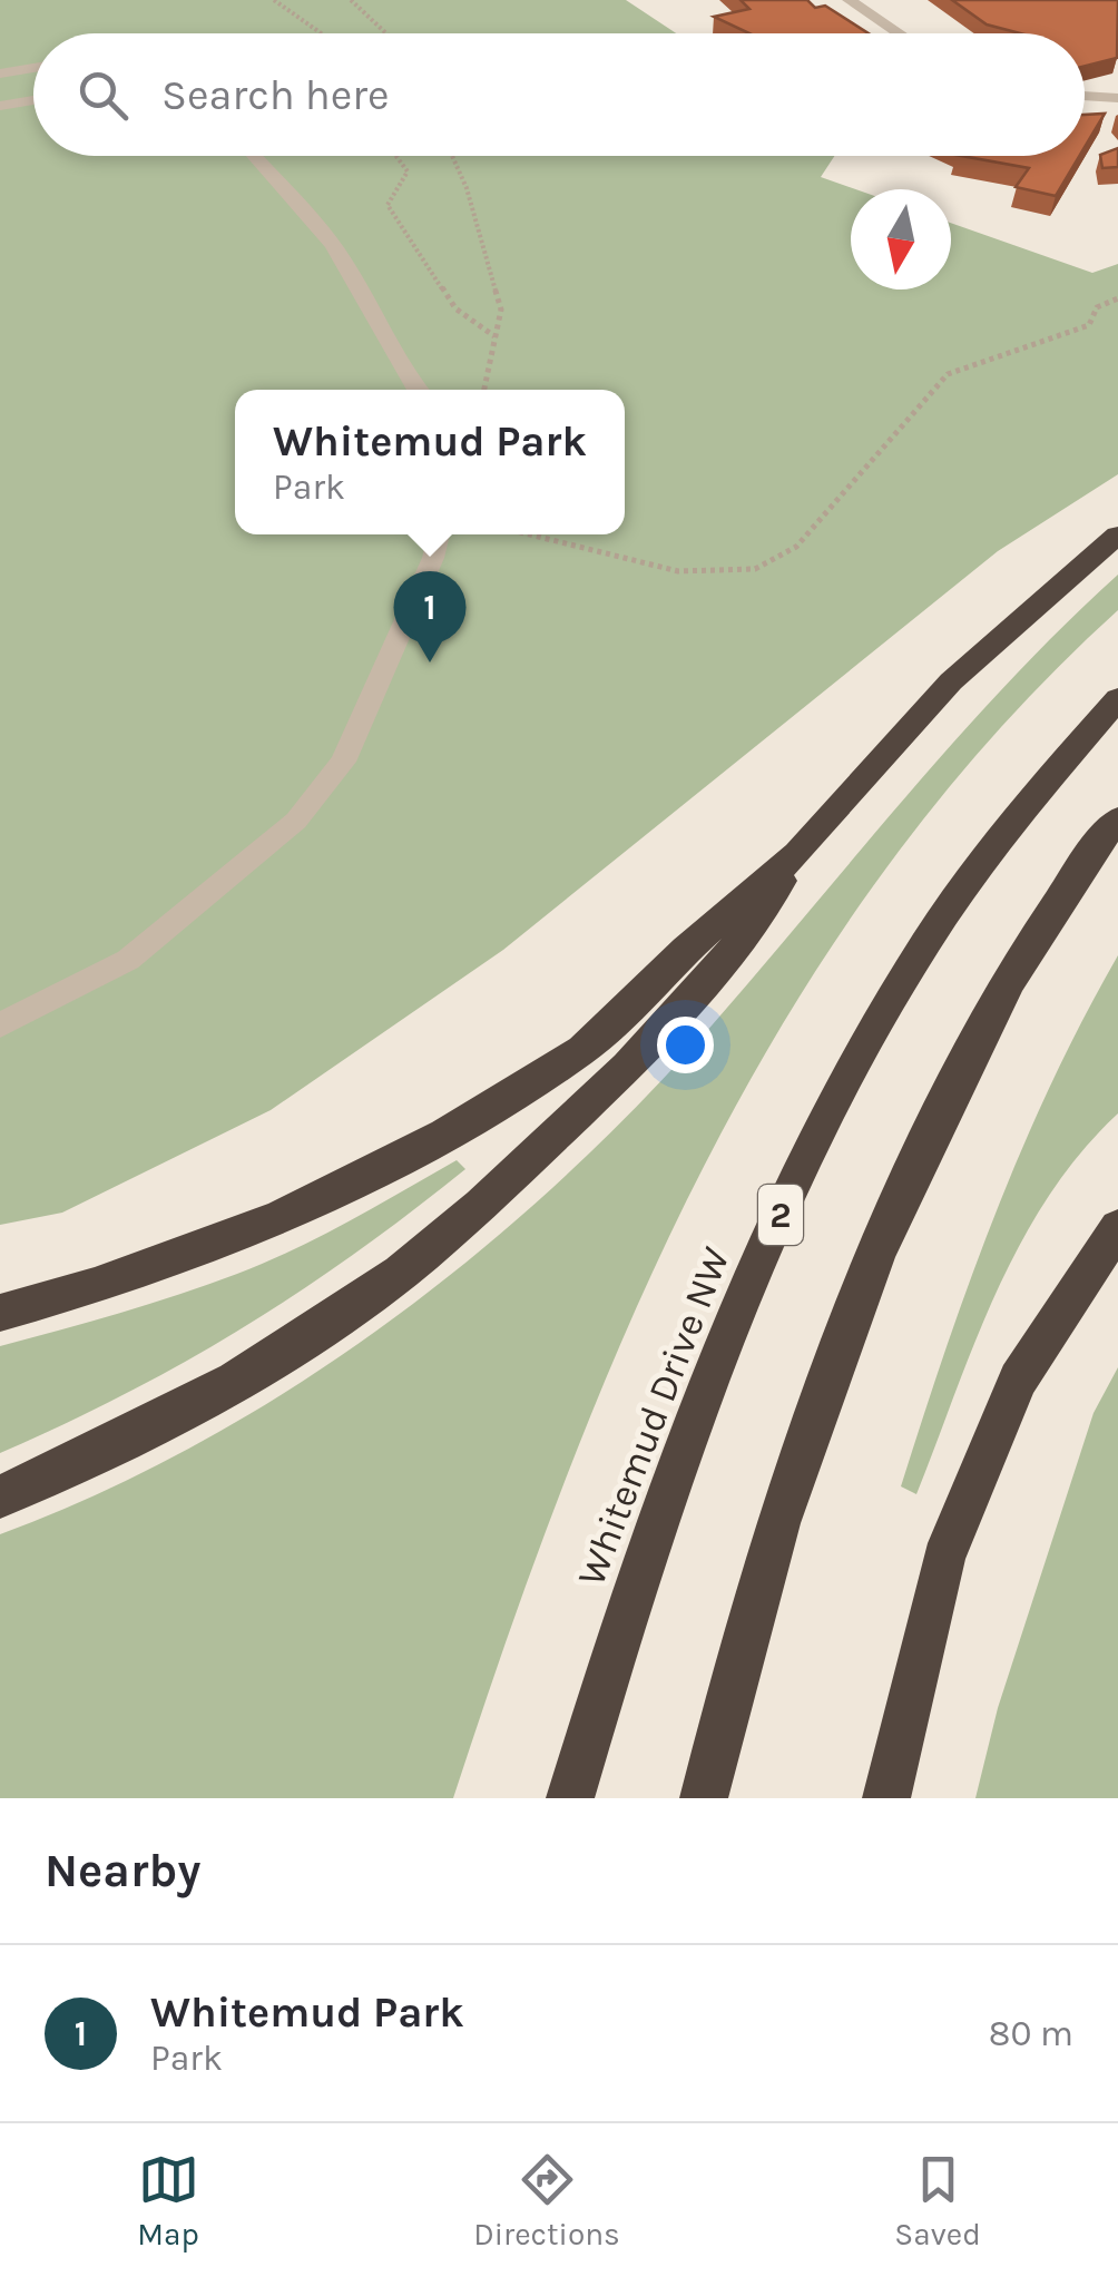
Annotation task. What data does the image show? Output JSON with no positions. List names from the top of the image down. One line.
{"streets":{"highway":["2","Whitemud Drive NW"]},"north":"bottom","page":{"search":"Search here","popup":["Whitemud Park","Park"],"pins":"1","heading":"Nearby","list":[{"mark":"1","name":"Whitemud Park","note":"Park","value":"80 m"}],"nav":["Map","Directions","Saved"]}}
